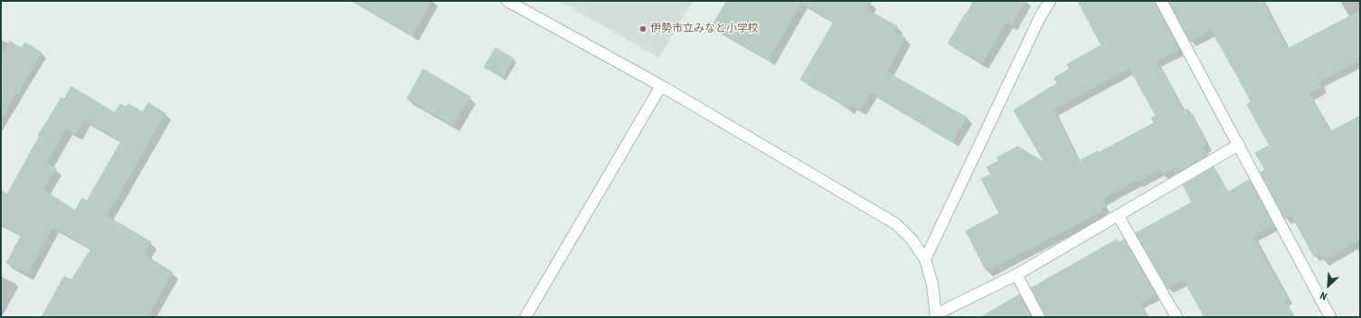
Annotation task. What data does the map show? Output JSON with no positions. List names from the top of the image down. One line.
{"places":["伊勢市立みなと小学校"],"north":"bottom left"}
